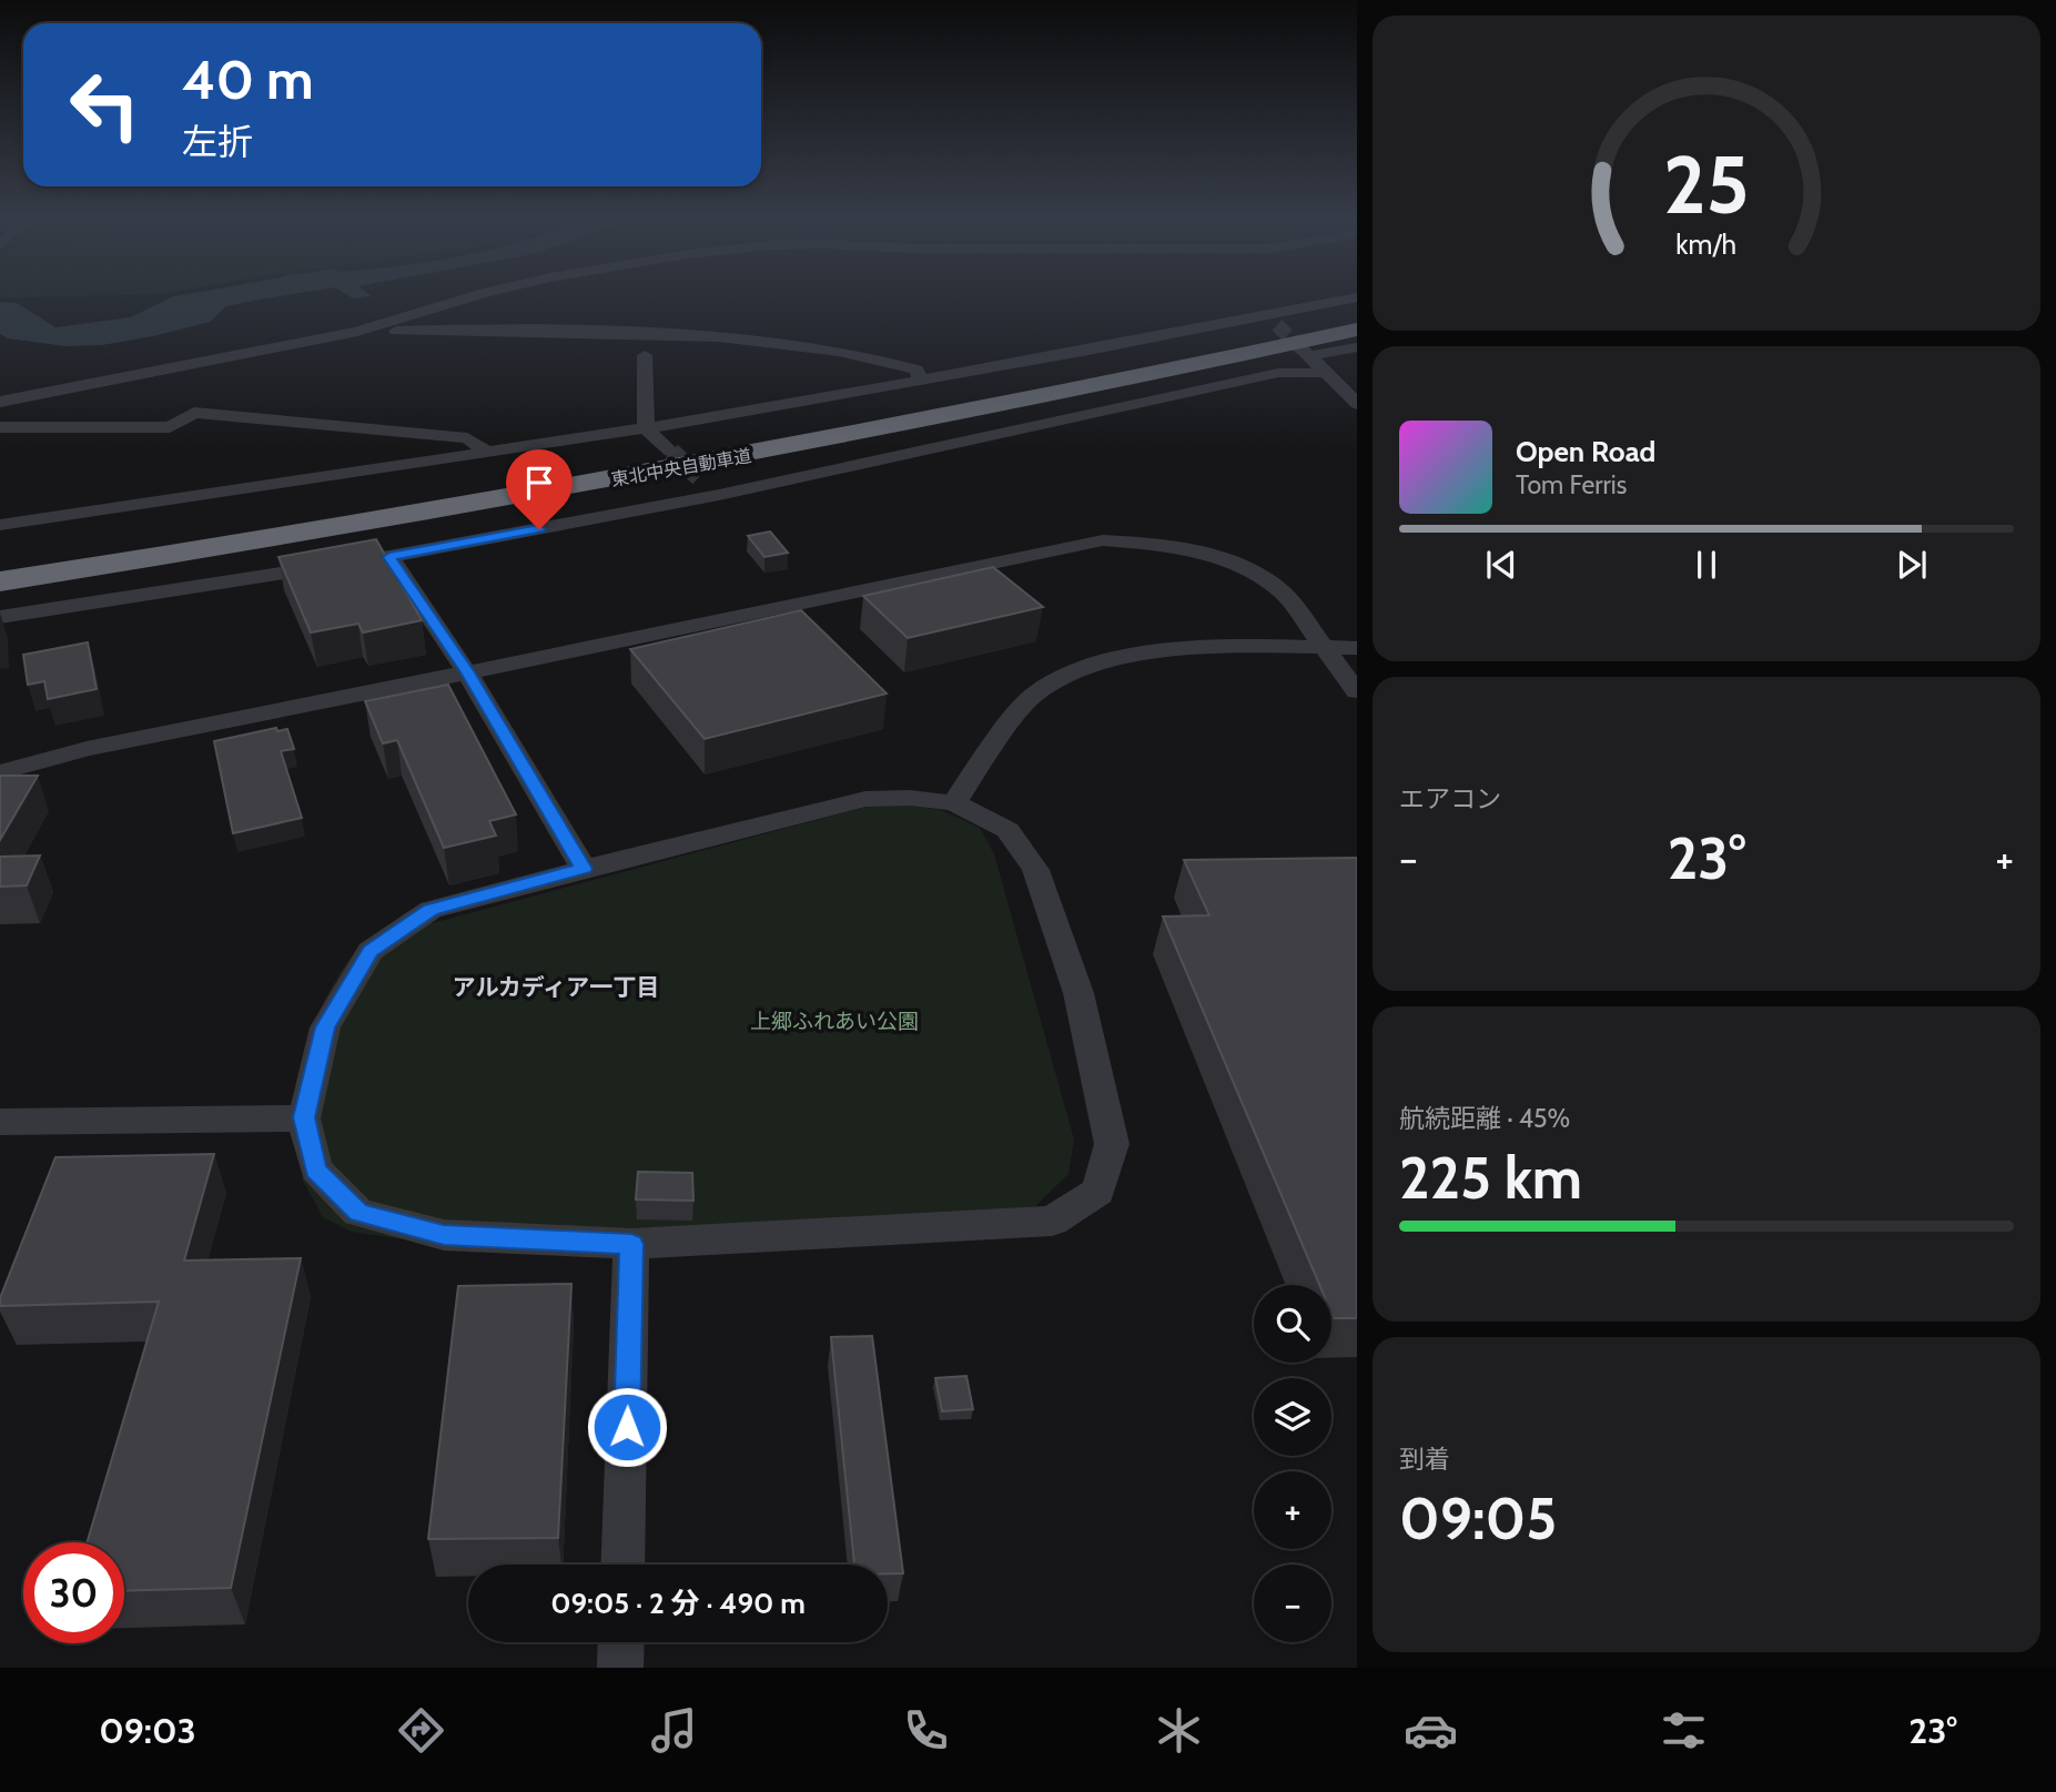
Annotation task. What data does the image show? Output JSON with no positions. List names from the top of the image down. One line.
{"streets":{"highway":["東北中央自動車道"]},"districts":["アルカディア一丁目"],"parks":["上郷ふれあい公園"],"page":{"turn":["40 m","左折"],"song":["Open Road","Tom Ferris"],"tile":["エアコン",["航続距離 · 45%","225 km"],["到着","09:05"]],"heat":["−","23°","+"],"map_buttons":["+","−"],"limit":"30","trip":"09:05 · 2 分 · 490 m","tabs":["09:03","23°"],"gauge":["25","km/h"]}}
